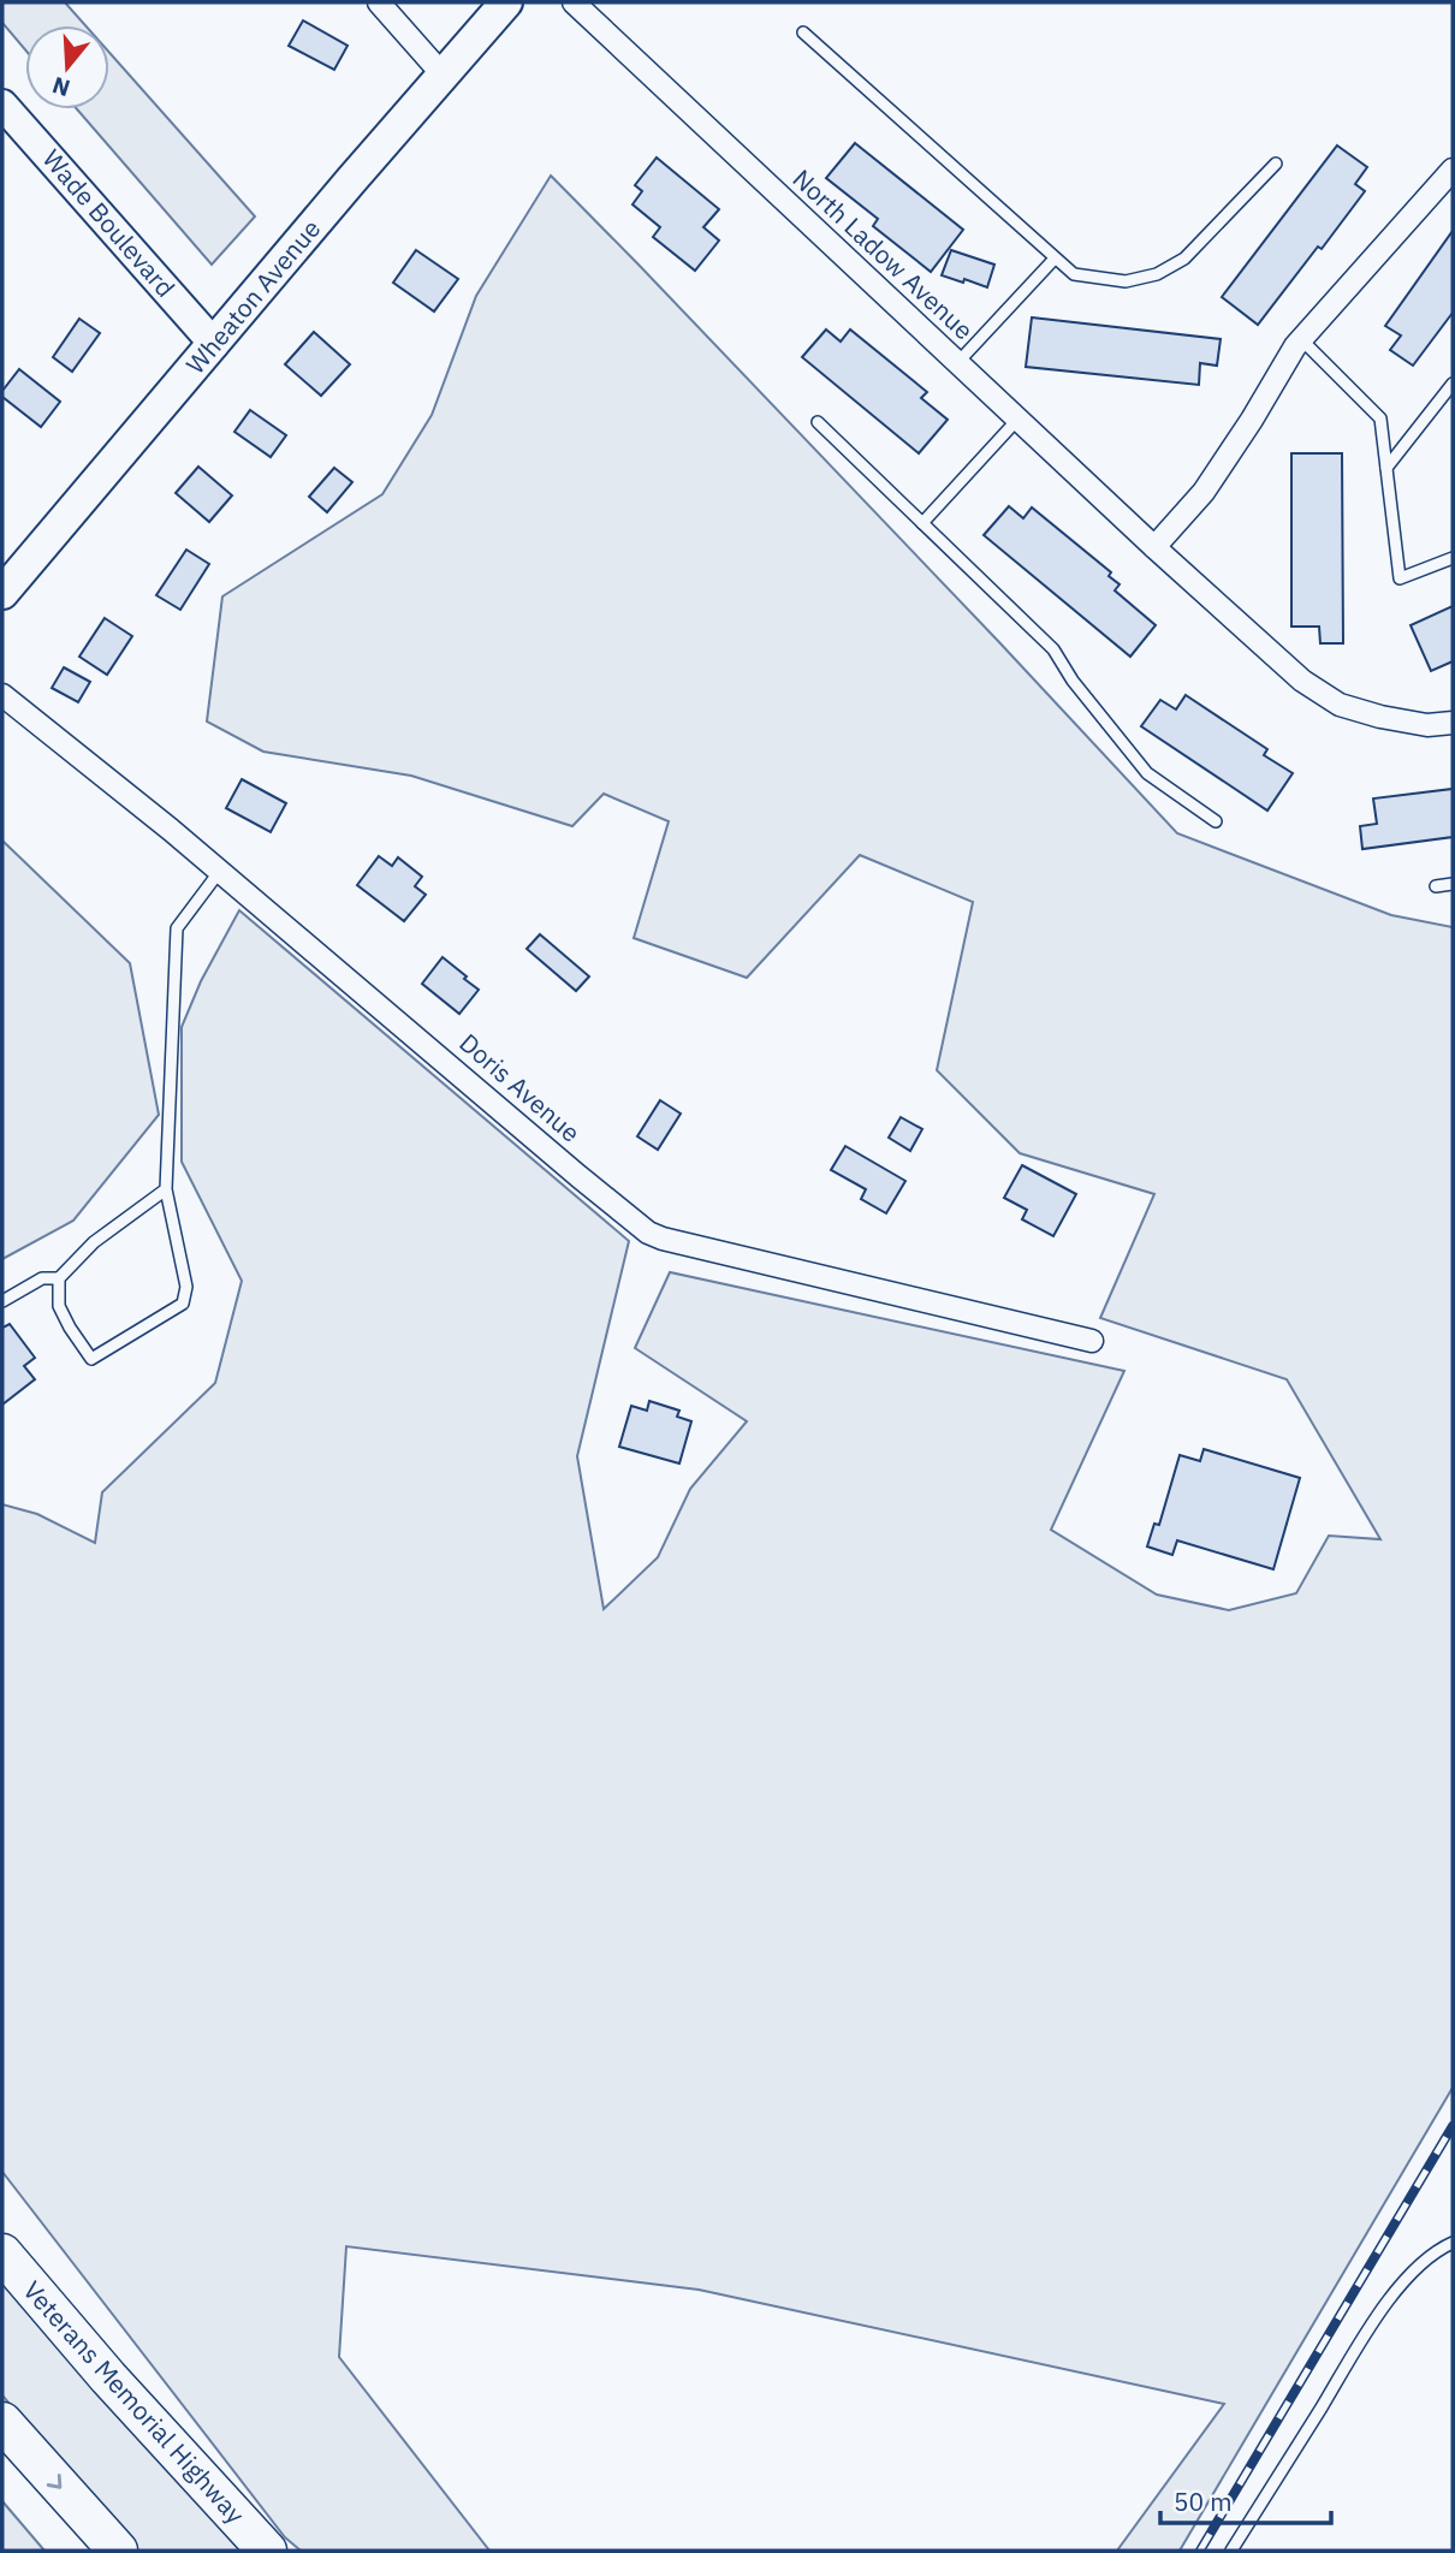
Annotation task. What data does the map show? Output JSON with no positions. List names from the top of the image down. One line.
{"streets":{"highway":["Veterans Memorial Highway"],"main road":["Wade Boulevard","Wheaton Avenue"],"street":["North Ladow Avenue","Doris Avenue"]},"crossings":[["Wade Boulevard","Wheaton Avenue"]],"scale_bar":"50 m","north":"bottom"}
